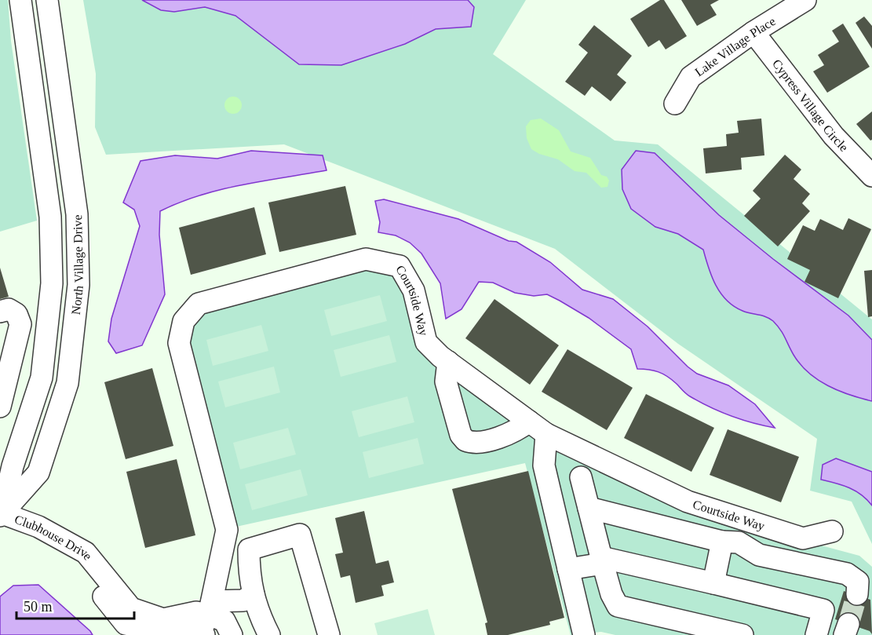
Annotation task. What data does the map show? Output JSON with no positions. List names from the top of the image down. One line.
{"streets":{"street":["Lake Village Place","Cypress Village Circle","North Village Drive","Courtside Way","Clubhouse Drive"]},"crossings":[["Lake Village Place","Cypress Village Circle"],["North Village Drive","Clubhouse Drive"],["Courtside Way","Clubhouse Drive"]],"scale_bar":"50 m"}
